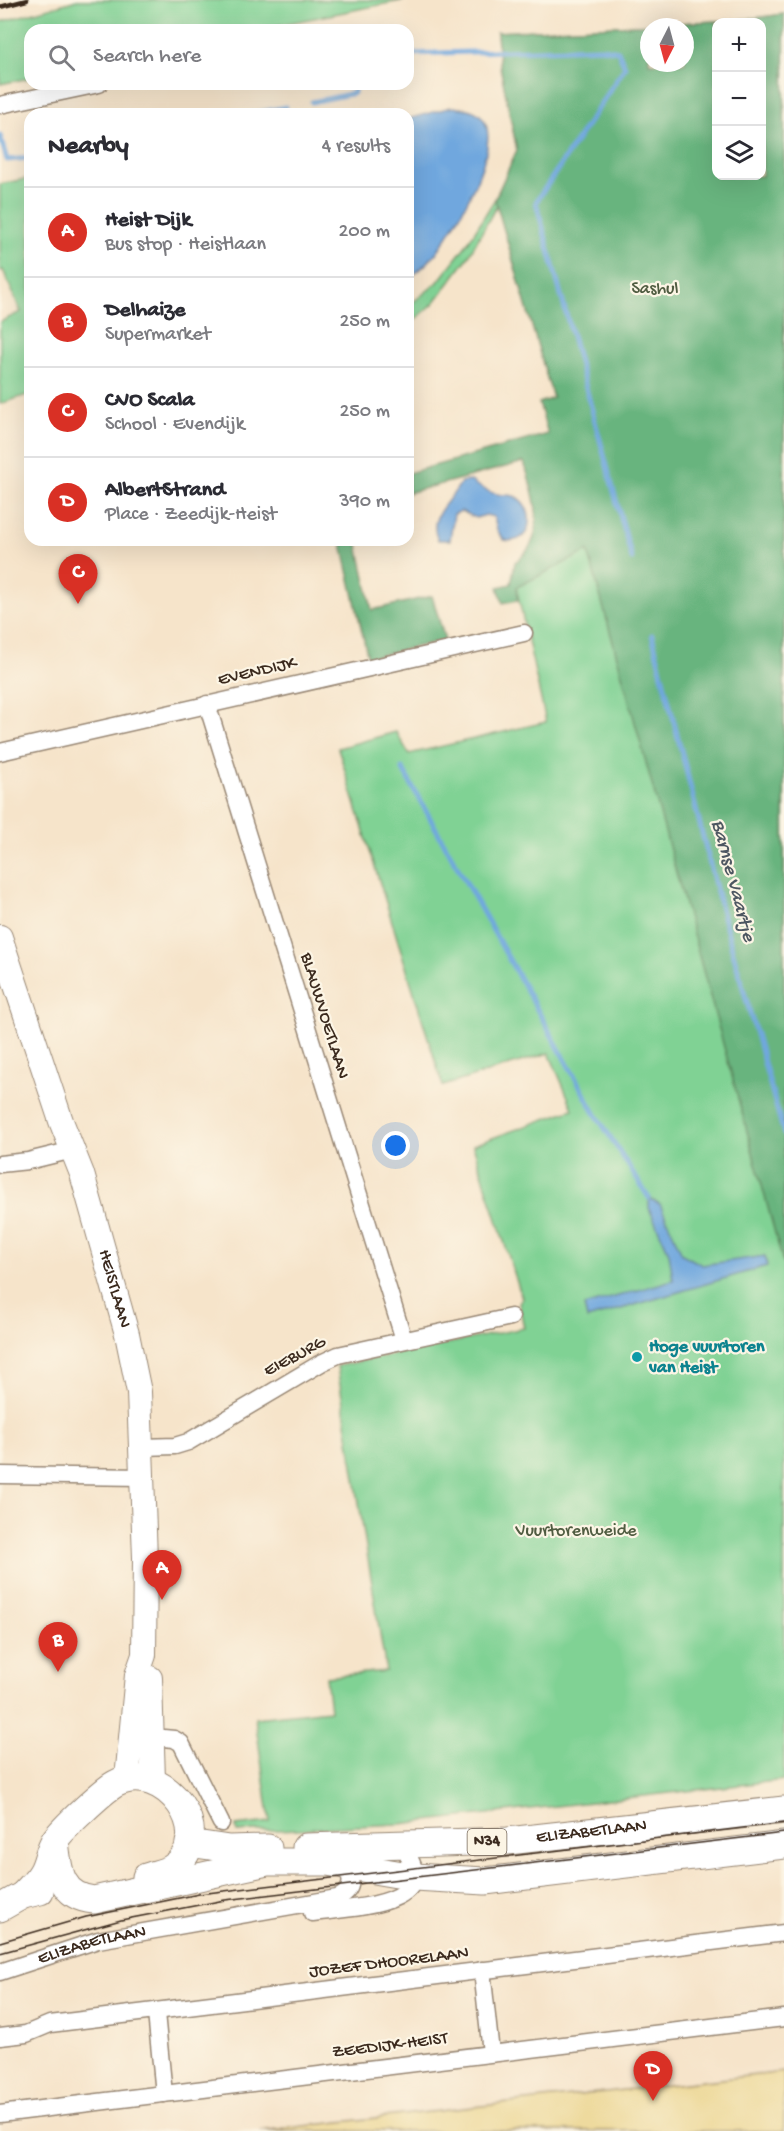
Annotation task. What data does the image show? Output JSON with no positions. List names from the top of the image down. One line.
{"streets":{"main road":["HEISTLAAN","ELIZABETLAAN","N34"],"street":["EVENDIJK","BLAUWVOETLAAN","EIEBURG","JOZEF DHOORELAAN","ZEEDIJK-HEIST"]},"crossings":[["EVENDIJK","BLAUWVOETLAAN"],["BLAUWVOETLAAN","EIEBURG"],["HEISTLAAN","EIEBURG"],["HEISTLAAN","ELIZABETLAAN"],["HEISTLAAN","N34"],["ELIZABETLAAN","N34"]],"water":["Barnse Vaartje"],"parks":["Sashul","Vuurtorenweide"],"places":["Hoge vuurtoren van Heist"],"north":"bottom","page":{"map_buttons":["+","−"],"search":"Search here","heading":["Nearby","4 results"],"list":[{"mark":"A","name":"Heist Dijk","note":"Bus stop · Heistlaan","value":"200 m"},{"mark":"B","name":"Delhaize","note":"Supermarket","value":"250 m"},{"mark":"C","name":"CVO Scala","note":"School · Evendijk","value":"250 m"},{"mark":"D","name":"AlbertStrand","note":"Place · Zeedijk-Heist","value":"390 m"}],"pins":["C","A","B","D"]}}
